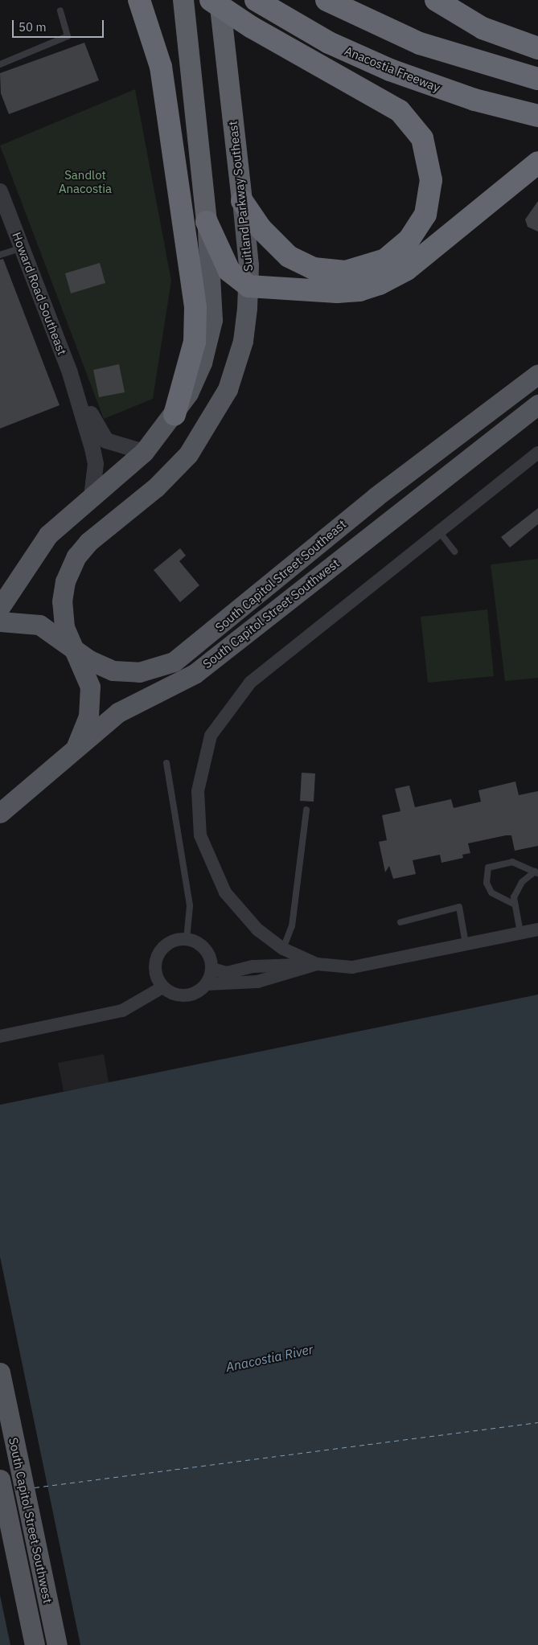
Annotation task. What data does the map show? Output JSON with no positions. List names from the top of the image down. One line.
{"streets":{"highway":["Anacostia Freeway","Suitland Parkway Southeast"],"main road":["South Capitol Street Southeast","South Capitol Street Southwest"],"street":["Howard Road Southeast"]},"crossings":[["Suitland Parkway Southeast","South Capitol Street Southeast"],["Suitland Parkway Southeast","South Capitol Street Southwest"]],"water":["Anacostia River"],"parks":["Sandlot Anacostia"],"scale_bar":"50 m"}
